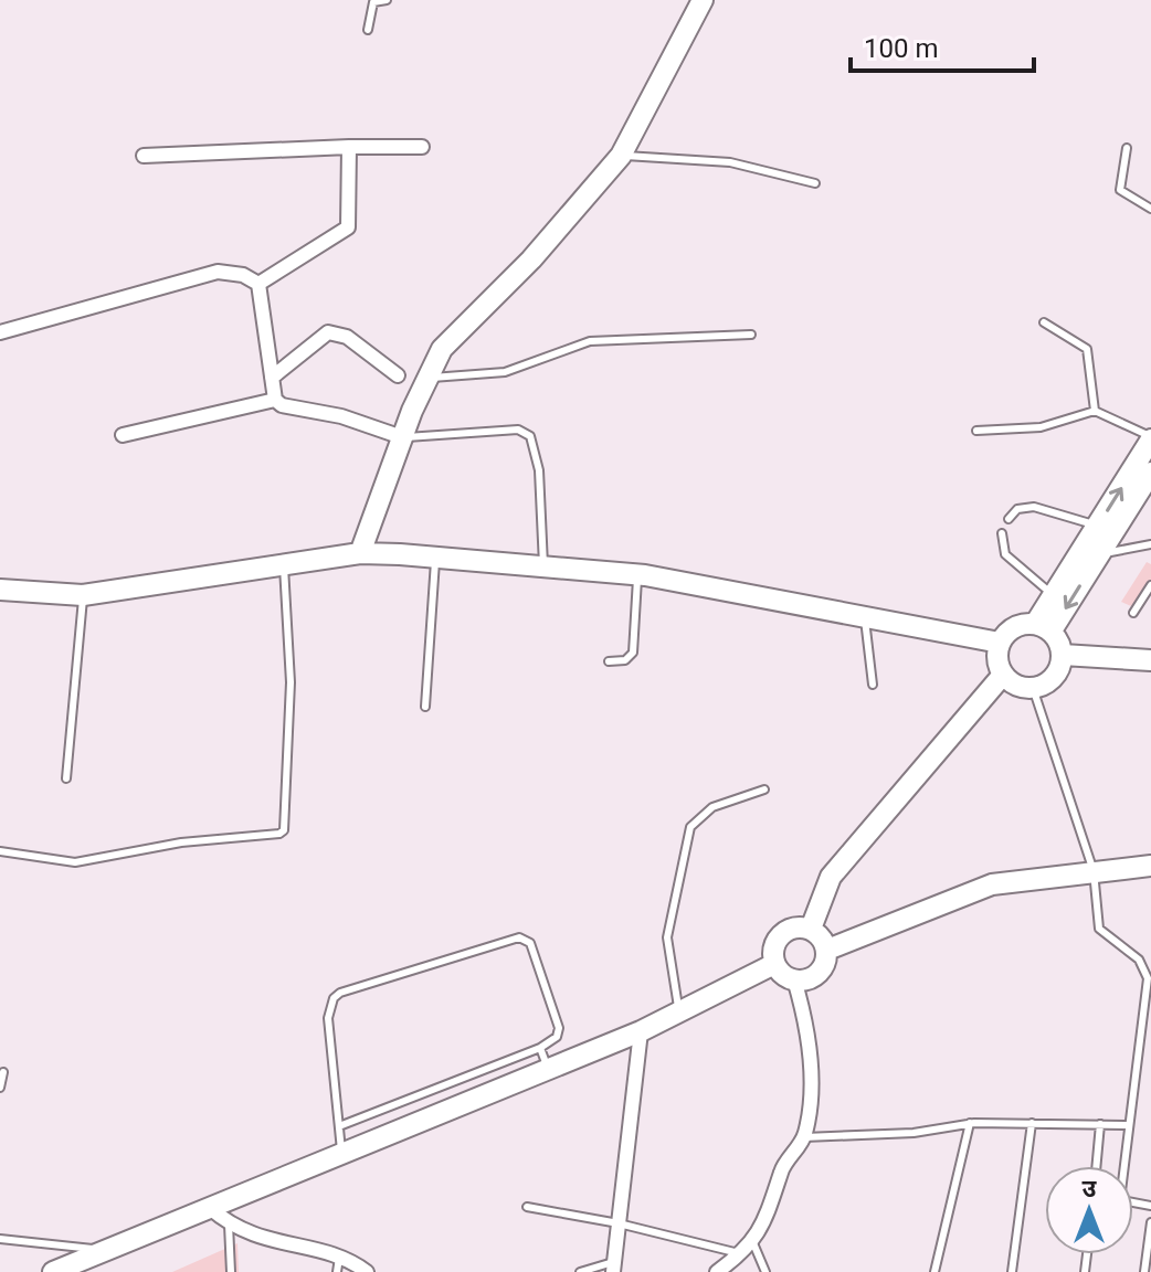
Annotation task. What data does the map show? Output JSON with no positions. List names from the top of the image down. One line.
{"scale_bar":"100 m","north":"top"}
